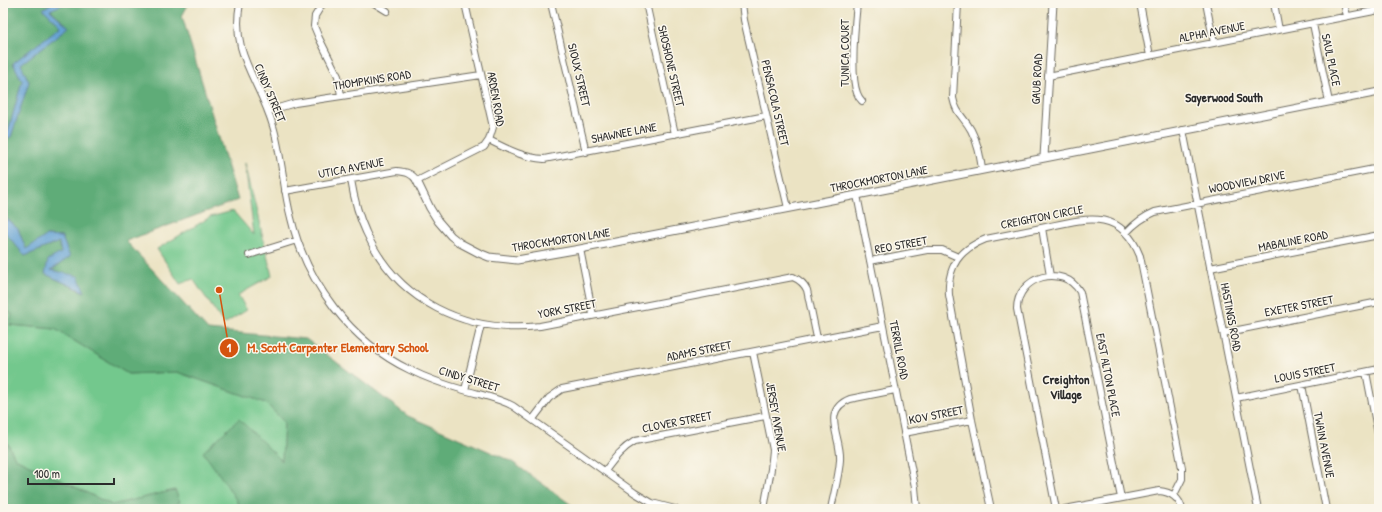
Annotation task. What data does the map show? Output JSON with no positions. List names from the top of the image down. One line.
{"streets":{"street":["ALPHA AVENUE","TUNICA COURT","SAUL PLACE","SHOSHONE STREET","SIOUX STREET","GAUB ROAD","THOMPKINS ROAD","CINDY STREET","ARDEN ROAD","PENSACOLA STREET","SHAWNEE LANE","UTICA AVENUE","THROCKMORTON LANE","WOODVIEW DRIVE","CREIGHTON CIRCLE","MABALINE ROAD","REO STREET","EXETER STREET","YORK STREET","HASTINGS ROAD","TERRILL ROAD","ADAMS STREET","LOUIS STREET","EAST ALTON PLACE","KOV STREET","JERSEY AVENUE","CLOVER STREET","TWAIN AVENUE"]},"crossings":[["ALPHA AVENUE","SAUL PLACE"],["ALPHA AVENUE","GAUB ROAD"],["SAUL PLACE","THROCKMORTON LANE"],["SHOSHONE STREET","SHAWNEE LANE"],["SIOUX STREET","SHAWNEE LANE"],["GAUB ROAD","THROCKMORTON LANE"],["THOMPKINS ROAD","CINDY STREET"],["THOMPKINS ROAD","ARDEN ROAD"],["CINDY STREET","UTICA AVENUE"],["CINDY STREET","ADAMS STREET"],["CINDY STREET","CLOVER STREET"],["ARDEN ROAD","SHAWNEE LANE"],["ARDEN ROAD","UTICA AVENUE"],["ARDEN ROAD","THROCKMORTON LANE"],["PENSACOLA STREET","SHAWNEE LANE"],["PENSACOLA STREET","THROCKMORTON LANE"],["UTICA AVENUE","THROCKMORTON LANE"],["UTICA AVENUE","YORK STREET"],["THROCKMORTON LANE","HASTINGS ROAD"],["THROCKMORTON LANE","TERRILL ROAD"],["WOODVIEW DRIVE","CREIGHTON CIRCLE"],["WOODVIEW DRIVE","HASTINGS ROAD"],["CREIGHTON CIRCLE","REO STREET"],["CREIGHTON CIRCLE","KOV STREET"],["MABALINE ROAD","HASTINGS ROAD"],["REO STREET","TERRILL ROAD"],["EXETER STREET","HASTINGS ROAD"],["YORK STREET","ADAMS STREET"],["HASTINGS ROAD","LOUIS STREET"],["TERRILL ROAD","ADAMS STREET"],["TERRILL ROAD","KOV STREET"],["ADAMS STREET","JERSEY AVENUE"],["LOUIS STREET","TWAIN AVENUE"],["JERSEY AVENUE","CLOVER STREET"]],"districts":["Sayerwood South","Creighton Village"],"places":["M. Scott Carpenter Elementary School"],"scale_bar":"100 m"}
